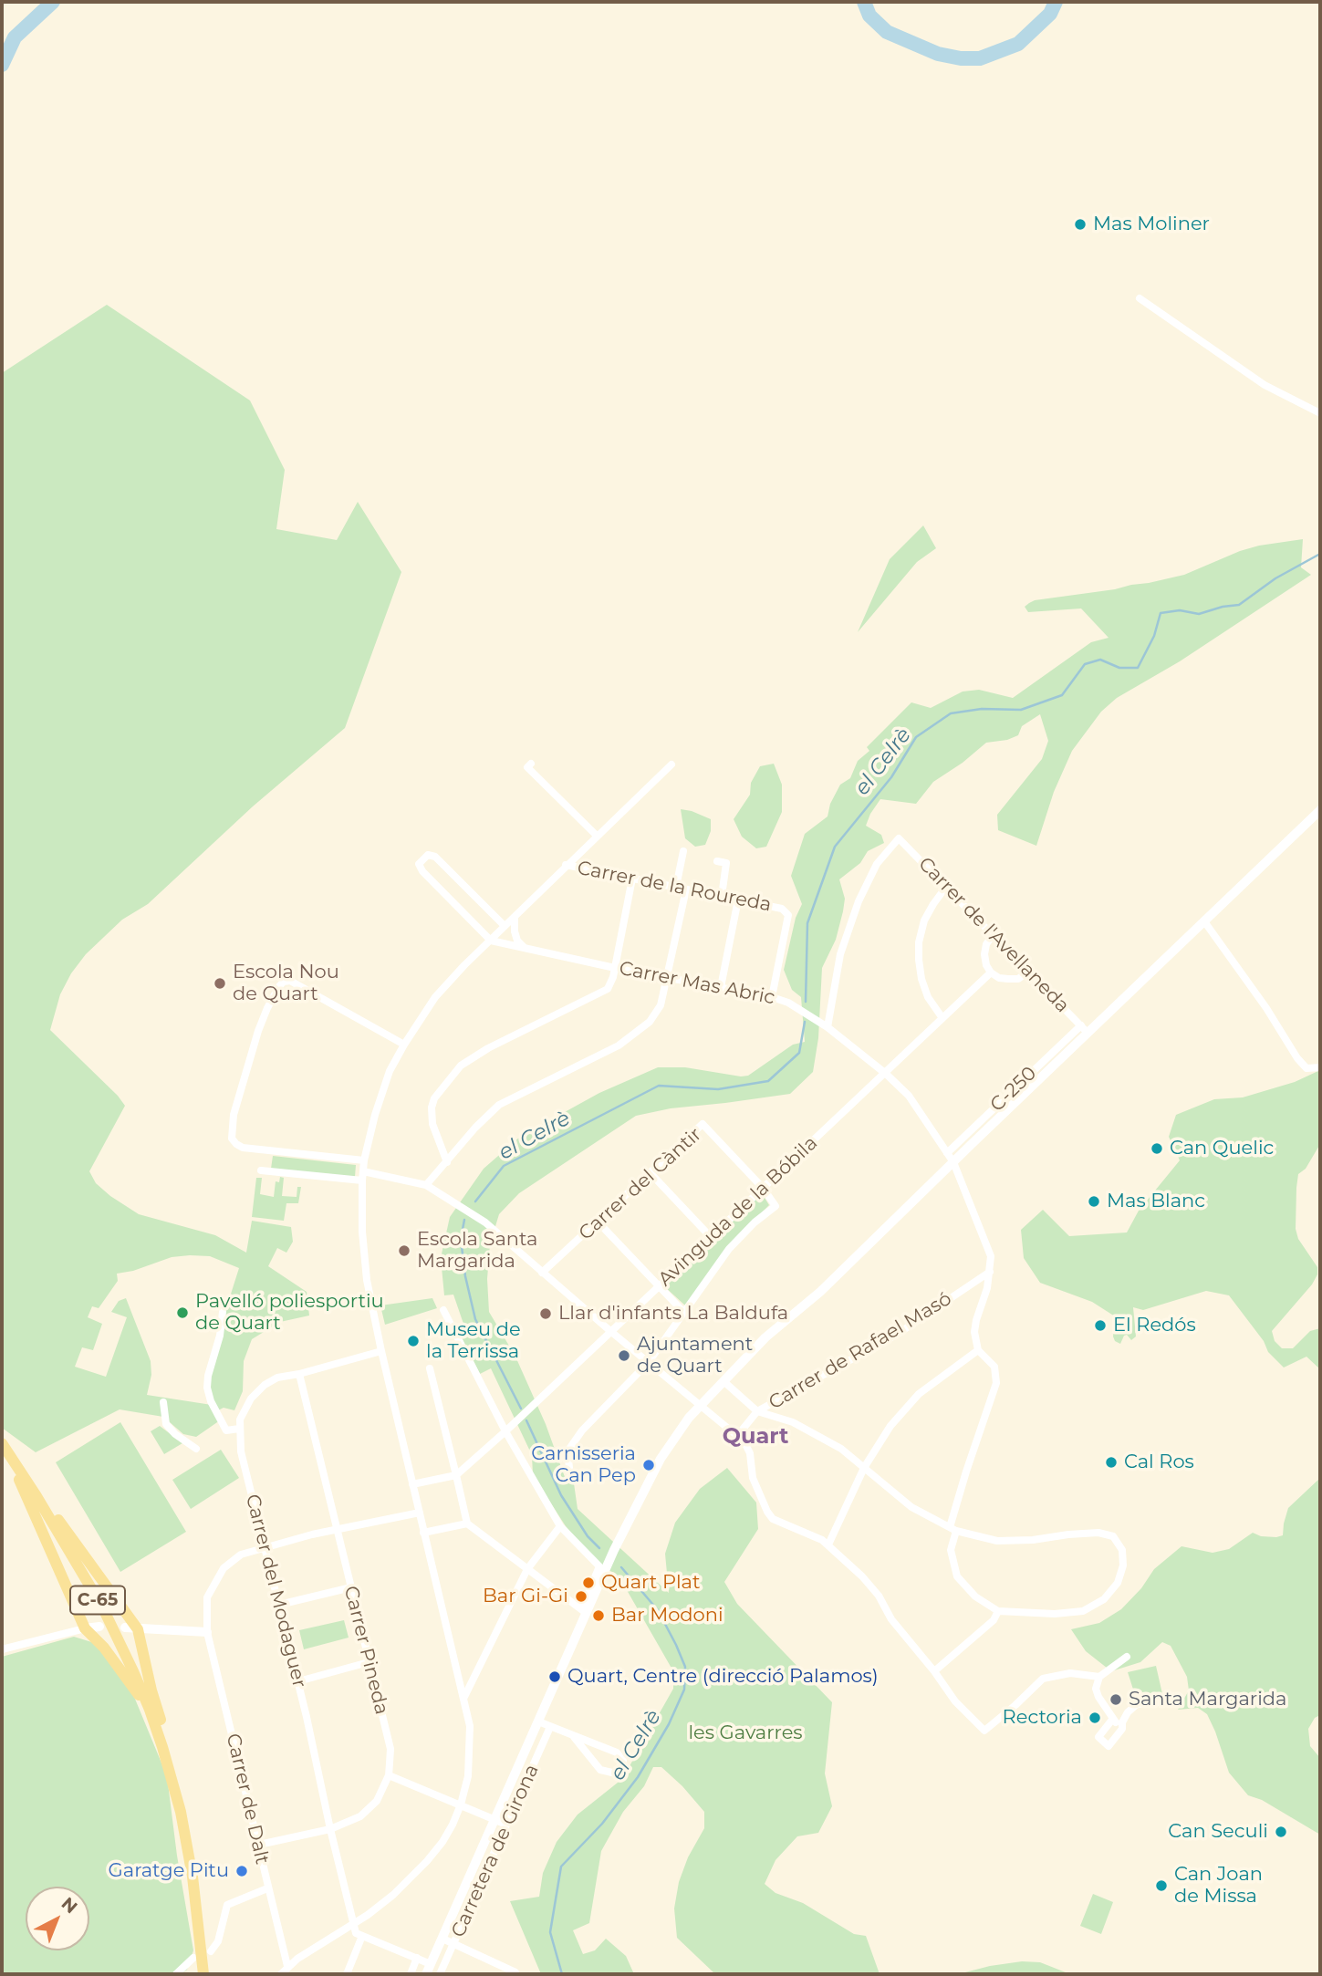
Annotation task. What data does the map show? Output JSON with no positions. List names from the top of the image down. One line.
{"streets":{"main road":["C-250","C-65"],"street":["Carrer de la Roureda","Carrer de l'Avellaneda","Carrer Mas Abric","Carrer del Càntir","Avinguda de la Bóbila","Carrer de Rafael Masó","Carrer del Modaguer","Carrer Pineda","Carrer de Dalt","Carretera de Girona"]},"crossings":[["Carrer de la Roureda","Carrer Mas Abric"],["Carrer de l'Avellaneda","Carrer Mas Abric"],["Carrer de l'Avellaneda","C-250"],["Carrer Mas Abric","C-250"],["Carrer Mas Abric","Avinguda de la Bóbila"],["Carrer Mas Abric","Carrer de Rafael Masó"],["Carrer del Càntir","Avinguda de la Bóbila"],["Carrer del Modaguer","Carrer Pineda"],["Carrer del Modaguer","Carrer de Dalt"],["Carrer Pineda","Carrer de Dalt"]],"districts":["Quart"],"water":["el Celrè"],"parks":["les Gavarres"],"places":["Mas Moliner","Escola Nou de Quart","Can Quelic","Mas Blanc","Escola Santa Margarida","Pavelló poliesportiu de Quart","Llar d'infants La Baldufa","El Redós","Museu de la Terrissa","Ajuntament de Quart","Cal Ros","Carnisseria Can Pep","Quart Plat","Bar Gi-Gi","Bar Modoni","Quart, Centre (direcció Palamos)","Santa Margarida","Rectoria","Can Seculi","Garatge Pitu","Can Joan de Missa"],"north":"top right"}
